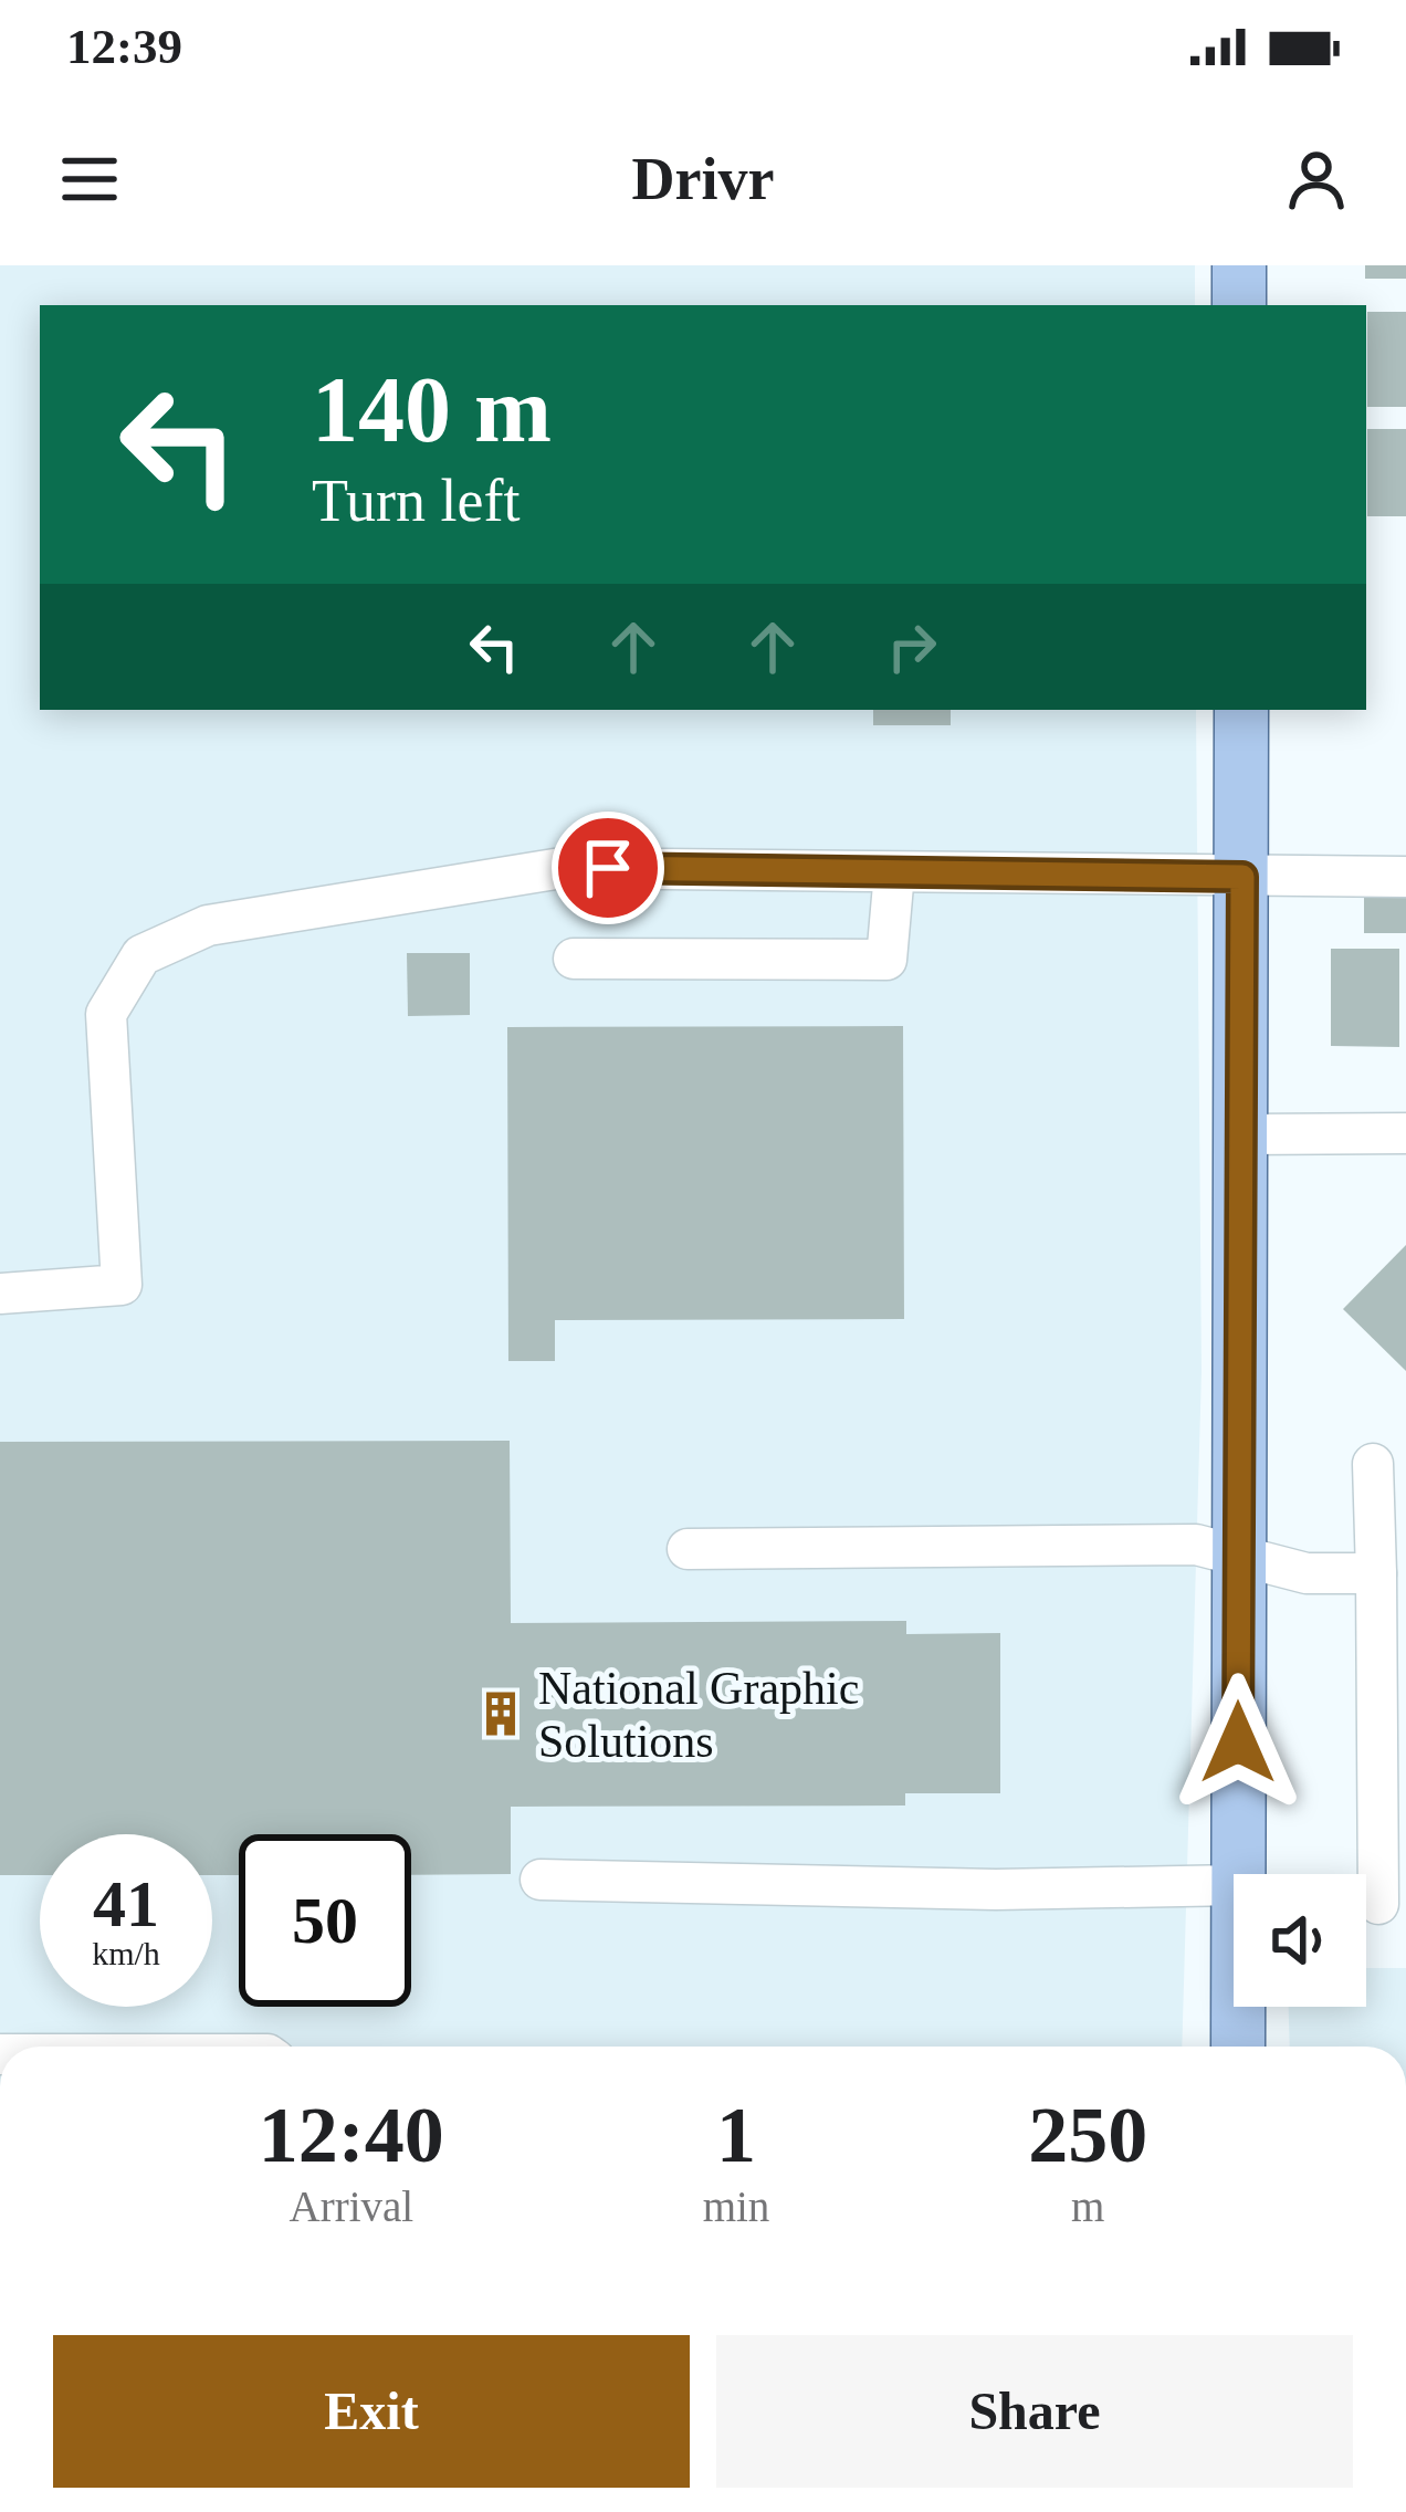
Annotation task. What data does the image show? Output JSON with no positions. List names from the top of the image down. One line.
{"places":{"building":["National Graphic Solutions"]},"page":{"status":"12:39","header":"Drivr","turn":["140 m","Turn left"],"speed":"41 km/h","limit":"50","eta":["12:40","Arrival","1","min","250","m"],"buttons":["Exit","Share"]}}
